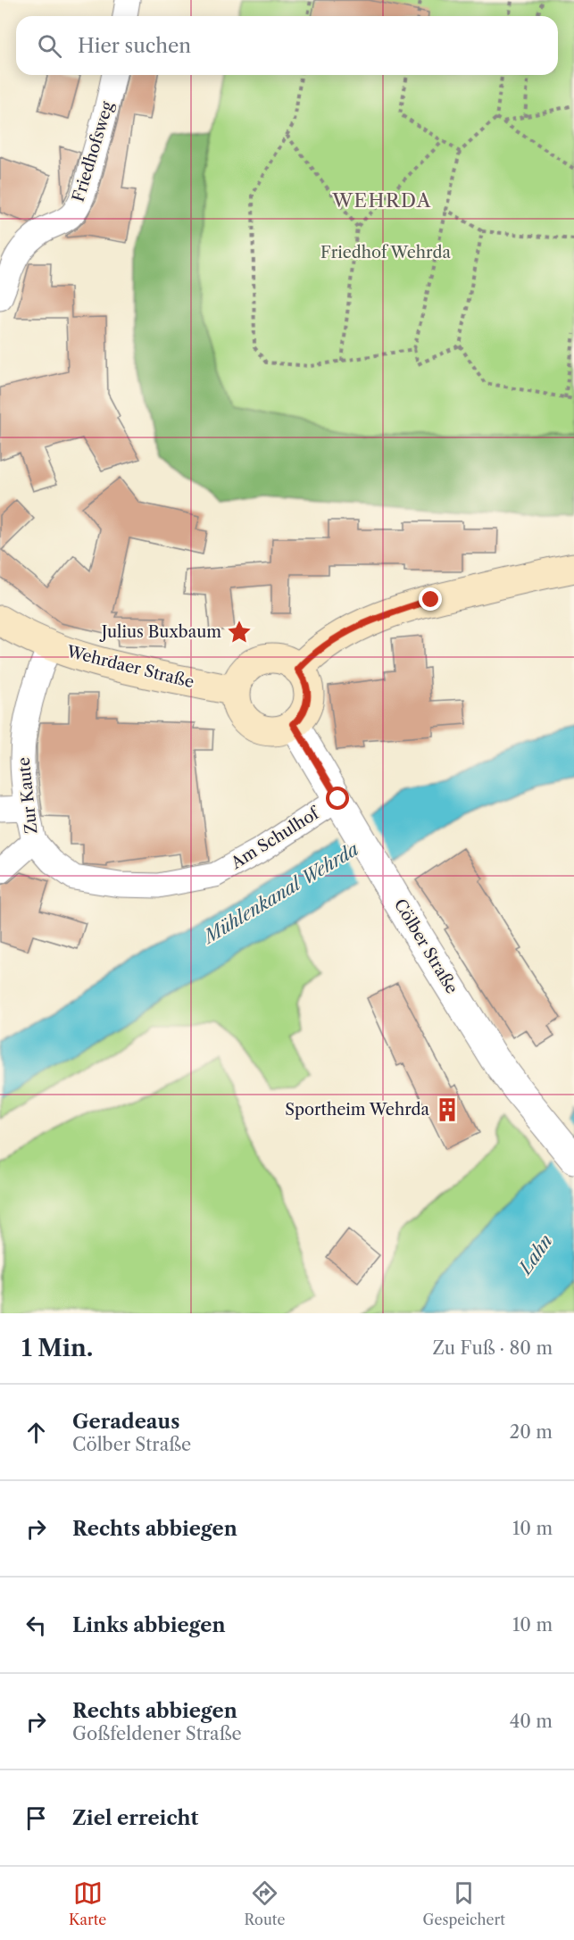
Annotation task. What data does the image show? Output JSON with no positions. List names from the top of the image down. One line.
{"streets":{"main road":["Wehrdaer Straße"],"street":["Friedhofsweg","Zur Kaute","Am Schulhof","Cölber Straße"]},"crossings":[["Wehrdaer Straße","Zur Kaute"],["Wehrdaer Straße","Cölber Straße"],["Zur Kaute","Am Schulhof"],["Am Schulhof","Cölber Straße"]],"districts":["WEHRDA"],"water":["Mühlenkanal Wehrda","Lahn"],"parks":["Friedhof Wehrda"],"places":{"place":["Julius Buxbaum"],"building":["Sportheim Wehrda"]},"page":{"search":"Hier suchen","heading":["1 Min.","Zu Fuß · 80 m"],"list":[["Geradeaus","Cölber Straße","20 m"],["Rechts abbiegen","10 m"],["Links abbiegen","10 m"],["Rechts abbiegen","Goßfeldener Straße","40 m"],"Ziel erreicht"],"nav":["Karte","Route","Gespeichert"]}}
